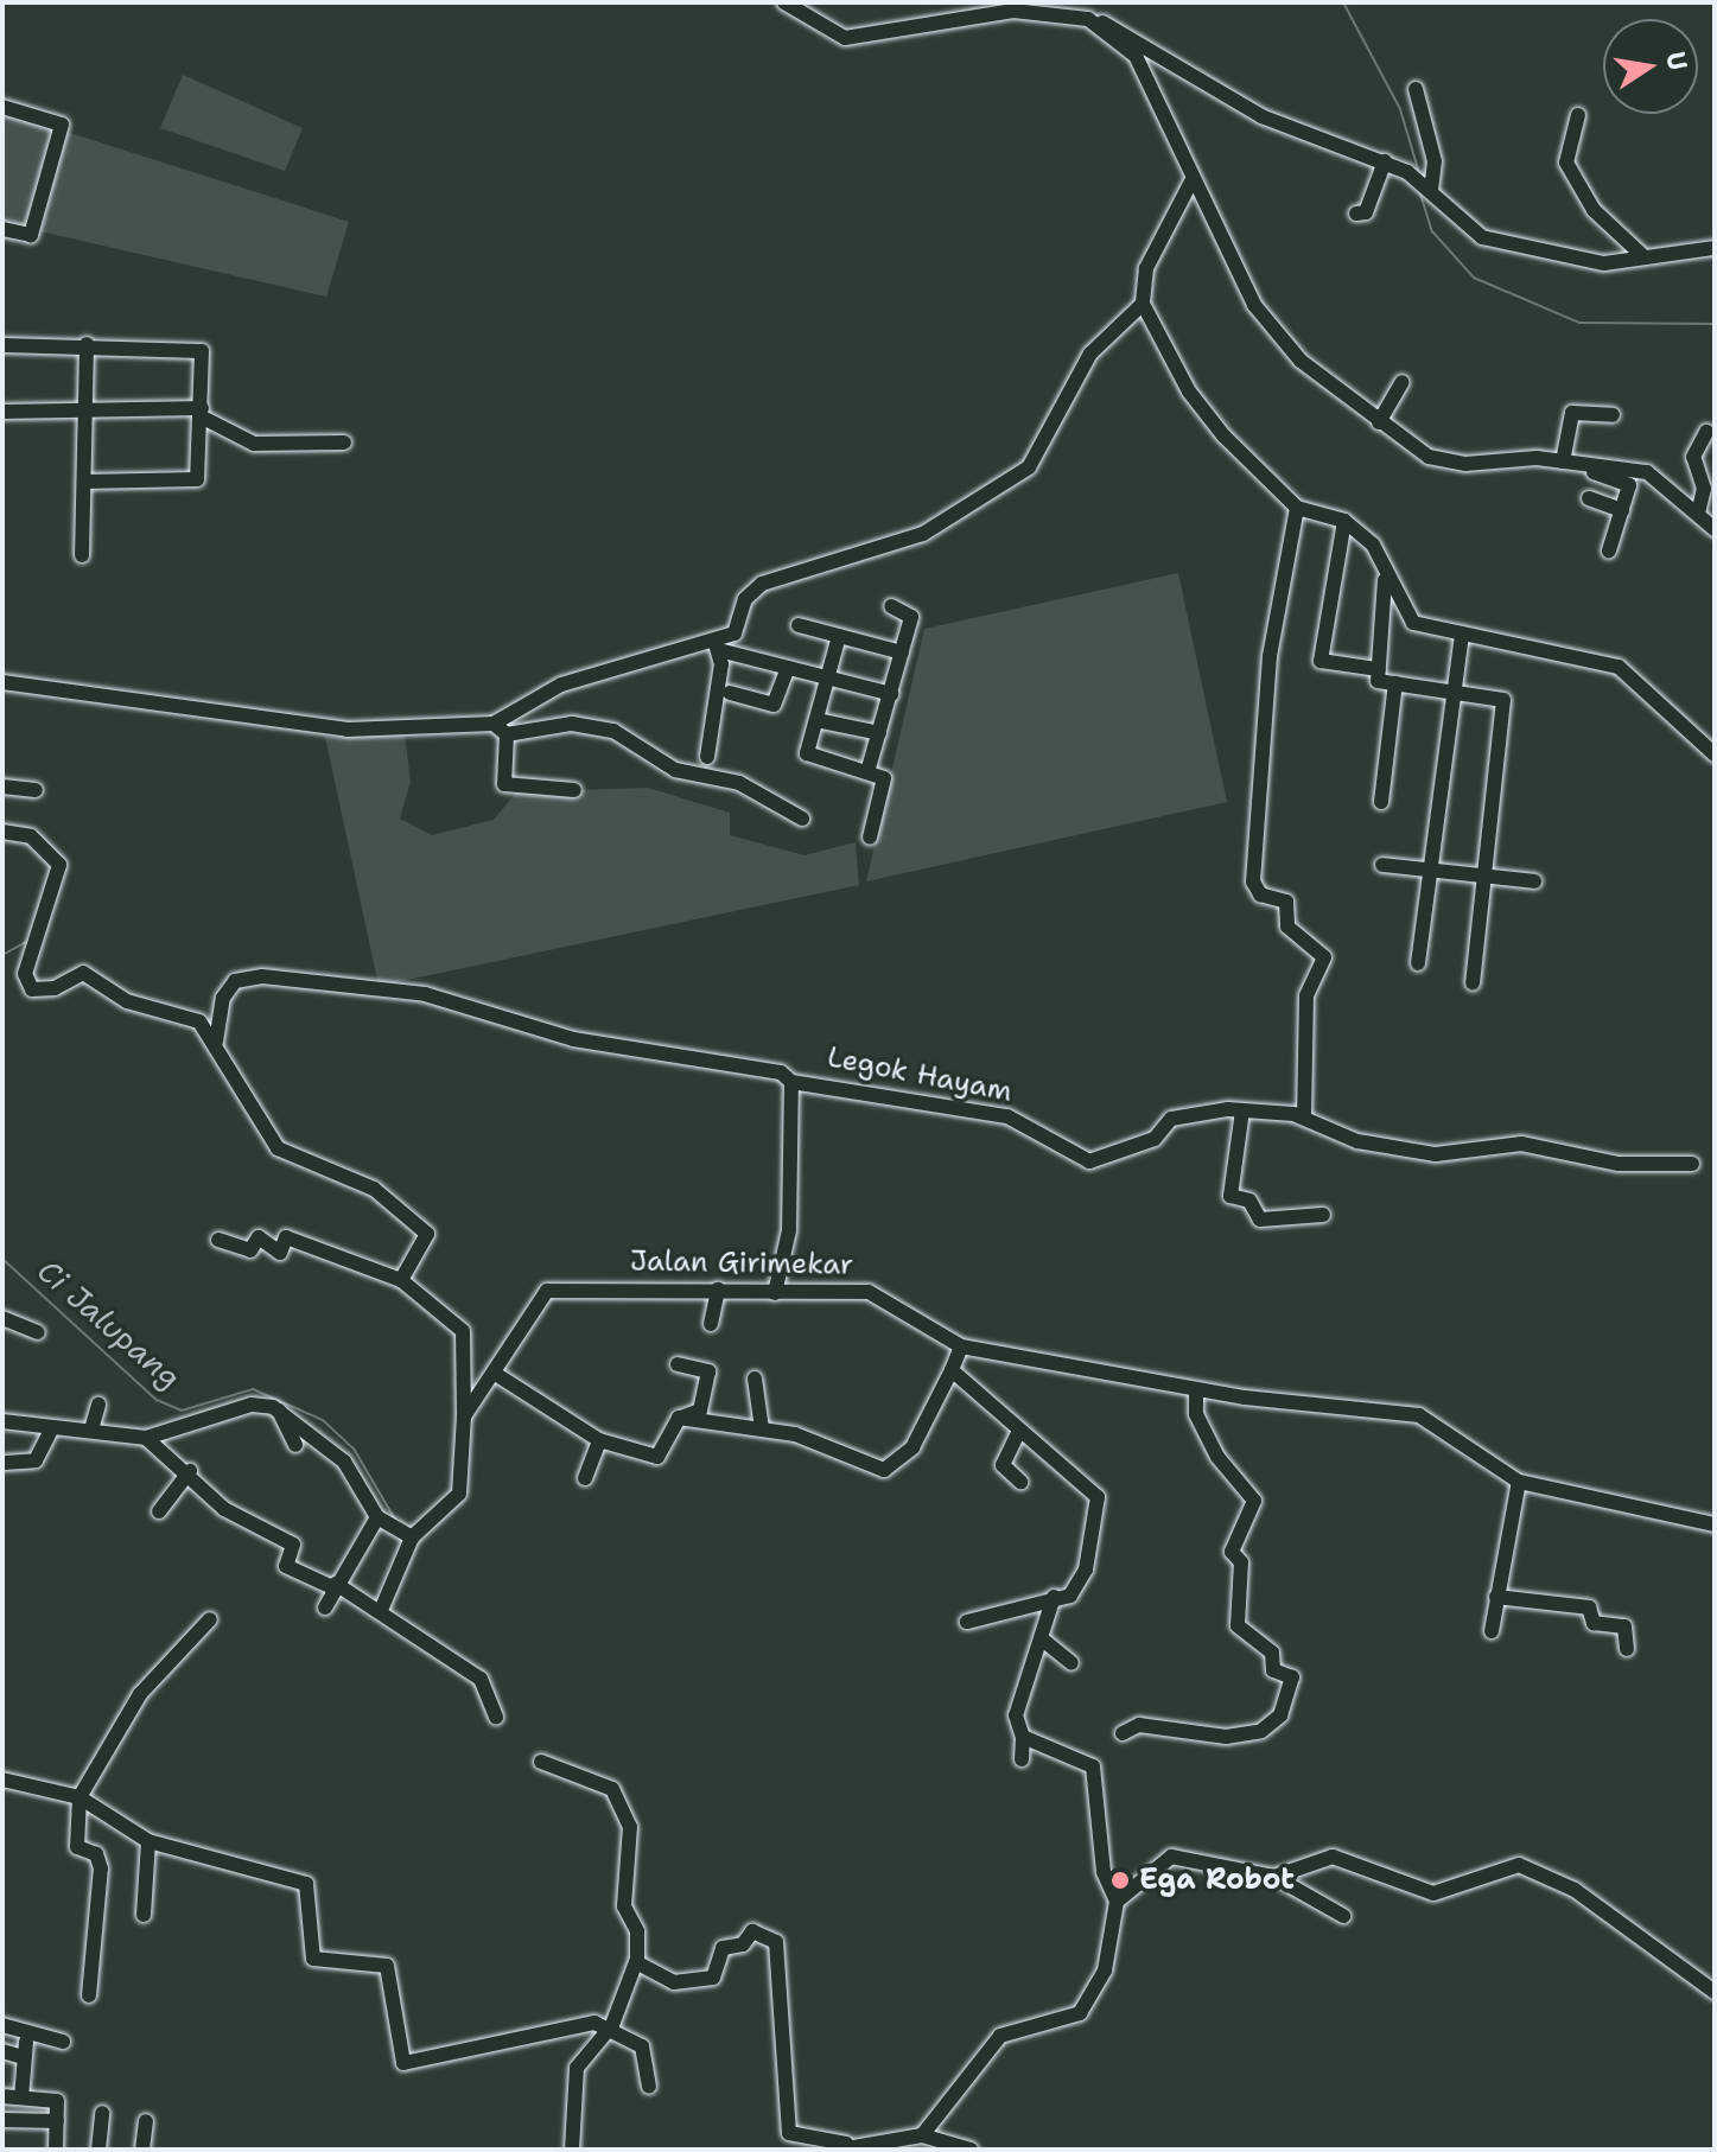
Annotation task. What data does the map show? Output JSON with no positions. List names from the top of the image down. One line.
{"streets":{"street":["Legok Hayam","Jalan Girimekar"]},"water":["Ci Jalupang"],"places":["Ega Robot"],"north":"right"}
